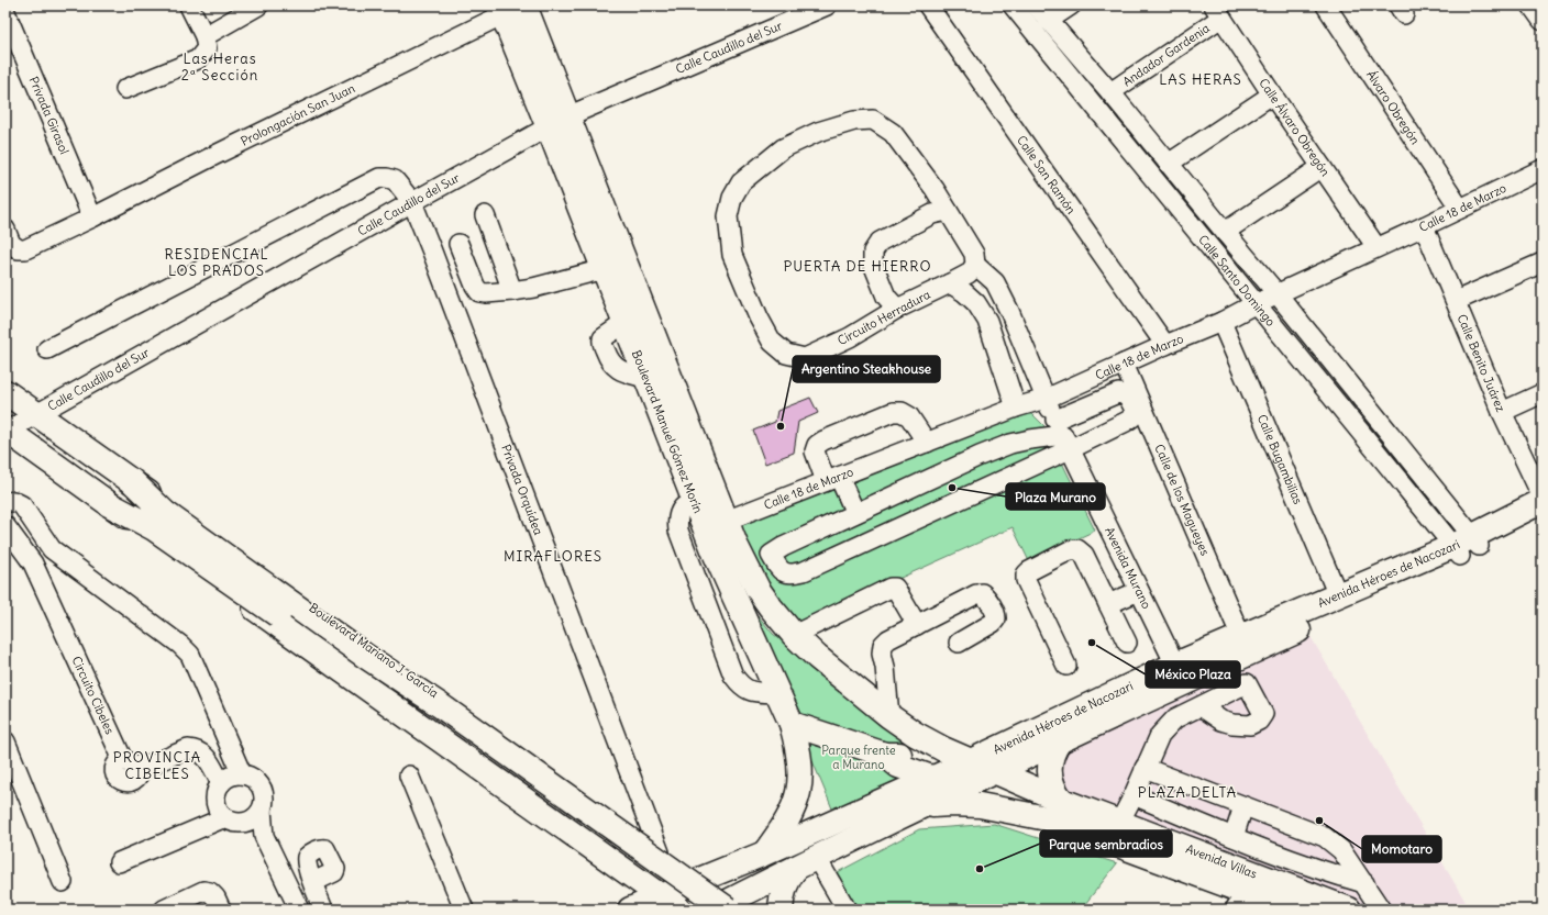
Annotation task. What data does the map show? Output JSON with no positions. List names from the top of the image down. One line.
{"streets":{"main road":["Boulevard Manuel Gómez Morín","Avenida Héroes de Nacozari","Boulevard Mariano J. García","Avenida Villas"],"street":["Calle Caudillo del Sur","Andador Gardenia","Álvaro Obregón","Privada Girasol","Prolongación San Juan","Calle Álvaro Obregón","Calle San Ramón","Calle 18 de Marzo","Calle Santo Domingo","Circuito Herradura","Calle Benito Juárez","Calle Bugambilias","Privada Orquídea","Calle de los Magueyes","Avenida Murano","Circuito Cibeles"]},"crossings":[["Calle Caudillo del Sur","Boulevard Manuel Gómez Morín"],["Calle Caudillo del Sur","Privada Orquídea"],["Calle Caudillo del Sur","Boulevard Mariano J. García"],["Andador Gardenia","Calle Álvaro Obregón"],["Andador Gardenia","Calle Santo Domingo"],["Álvaro Obregón","Calle 18 de Marzo"],["Privada Girasol","Prolongación San Juan"],["Prolongación San Juan","Boulevard Manuel Gómez Morín"],["Calle Álvaro Obregón","Calle 18 de Marzo"],["Calle San Ramón","Calle 18 de Marzo"],["Calle 18 de Marzo","Calle Santo Domingo"],["Calle 18 de Marzo","Circuito Herradura"],["Calle 18 de Marzo","Calle Benito Juárez"],["Calle 18 de Marzo","Boulevard Manuel Gómez Morín"],["Calle 18 de Marzo","Calle Bugambilias"],["Calle 18 de Marzo","Calle de los Magueyes"],["Calle 18 de Marzo","Avenida Murano"],["Calle Santo Domingo","Avenida Héroes de Nacozari"],["Circuito Herradura","Avenida Murano"],["Boulevard Manuel Gómez Morín","Avenida Héroes de Nacozari"],["Boulevard Manuel Gómez Morín","Avenida Villas"],["Calle Bugambilias","Avenida Héroes de Nacozari"],["Privada Orquídea","Boulevard Mariano J. García"],["Calle de los Magueyes","Avenida Héroes de Nacozari"],["Avenida Murano","Avenida Héroes de Nacozari"],["Avenida Héroes de Nacozari","Boulevard Mariano J. García"],["Avenida Héroes de Nacozari","Avenida Villas"]],"districts":["Las Heras 2ª Sección","LAS HERAS","RESIDENCIAL LOS PRADOS","PUERTA DE HIERRO","MIRAFLORES","PROVINCIA CIBELES","PLAZA DELTA"],"parks":["Parque frente a Murano"],"places":["Argentino Steakhouse","Plaza Murano","México Plaza","Momotaro","Parque sembradios"]}
